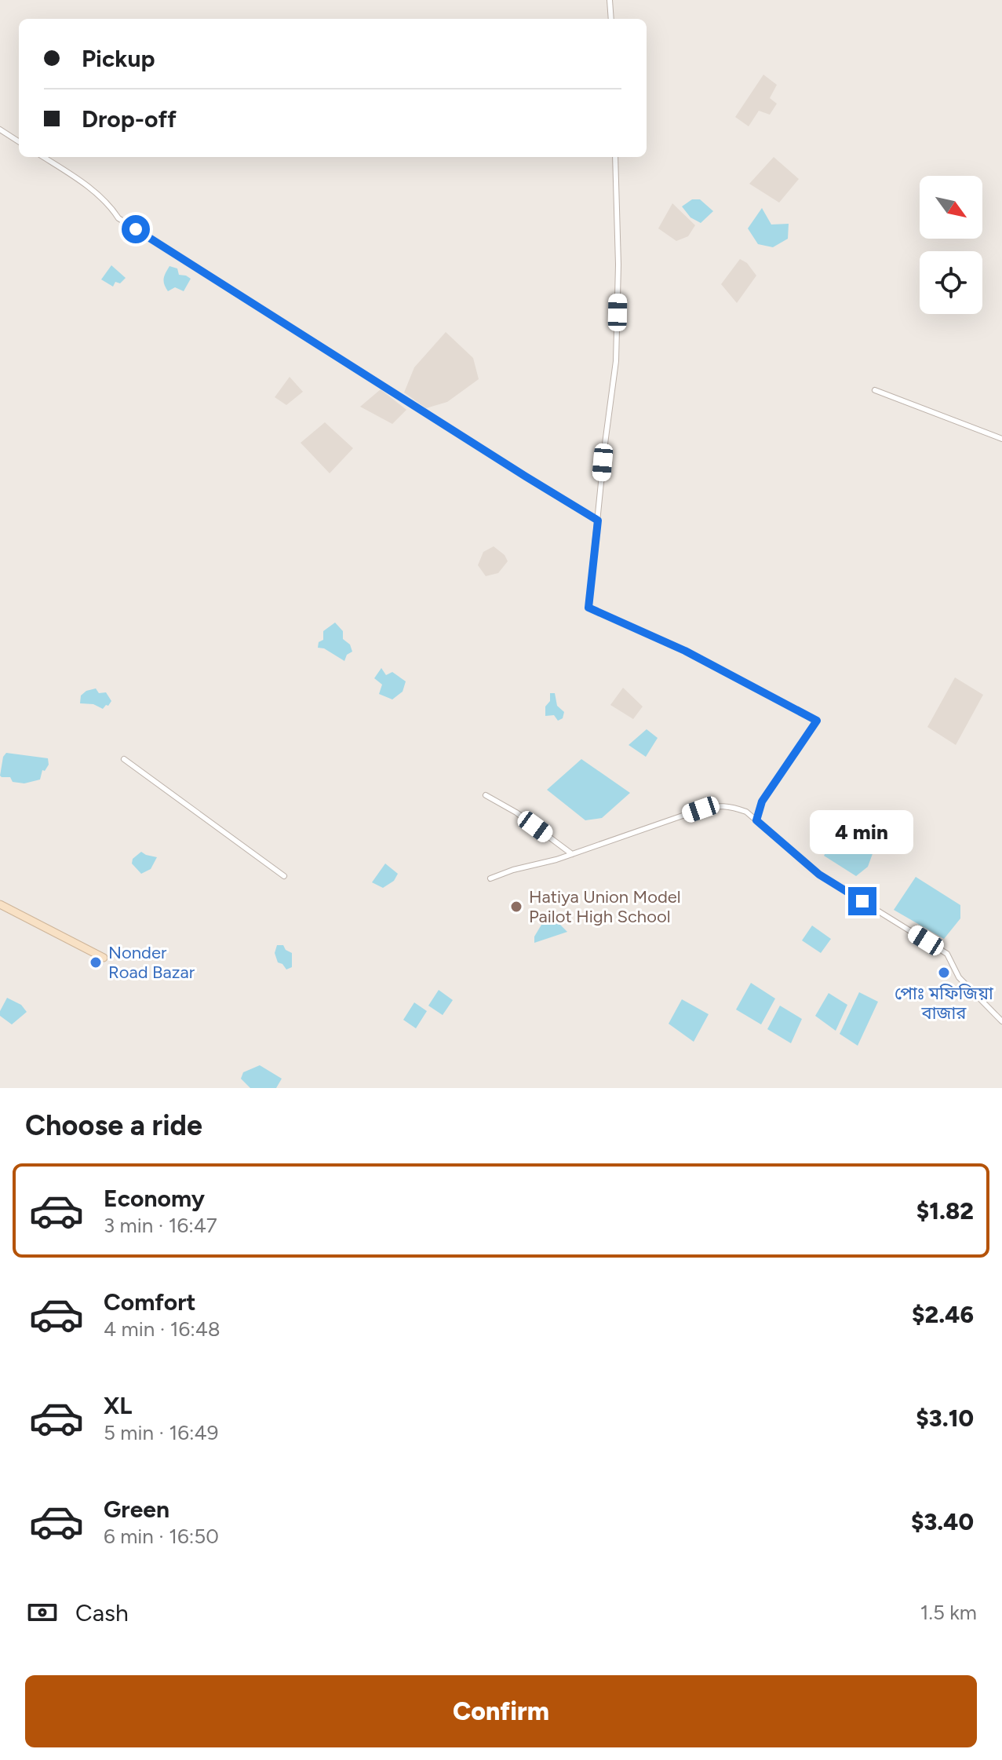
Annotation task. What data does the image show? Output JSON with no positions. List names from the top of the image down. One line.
{"places":["Hatiya Union Model Pailot High School","Nonder Road Bazar","পোঃ মফিজিয়া বাজার"],"north":"bottom right","page":{"banner":["Pickup","Drop-off"],"bubble":"4 min","heading":"Choose a ride","list":[{"name":"Economy","note":"3 min · 16:47","value":"$1.82"},{"name":"Comfort","note":"4 min · 16:48","value":"$2.46"},{"name":"XL","note":"5 min · 16:49","value":"$3.10"},{"name":"Green","note":"6 min · 16:50","value":"$3.40"}],"pay":["Cash","1.5 km"],"buttons":"Confirm"}}
